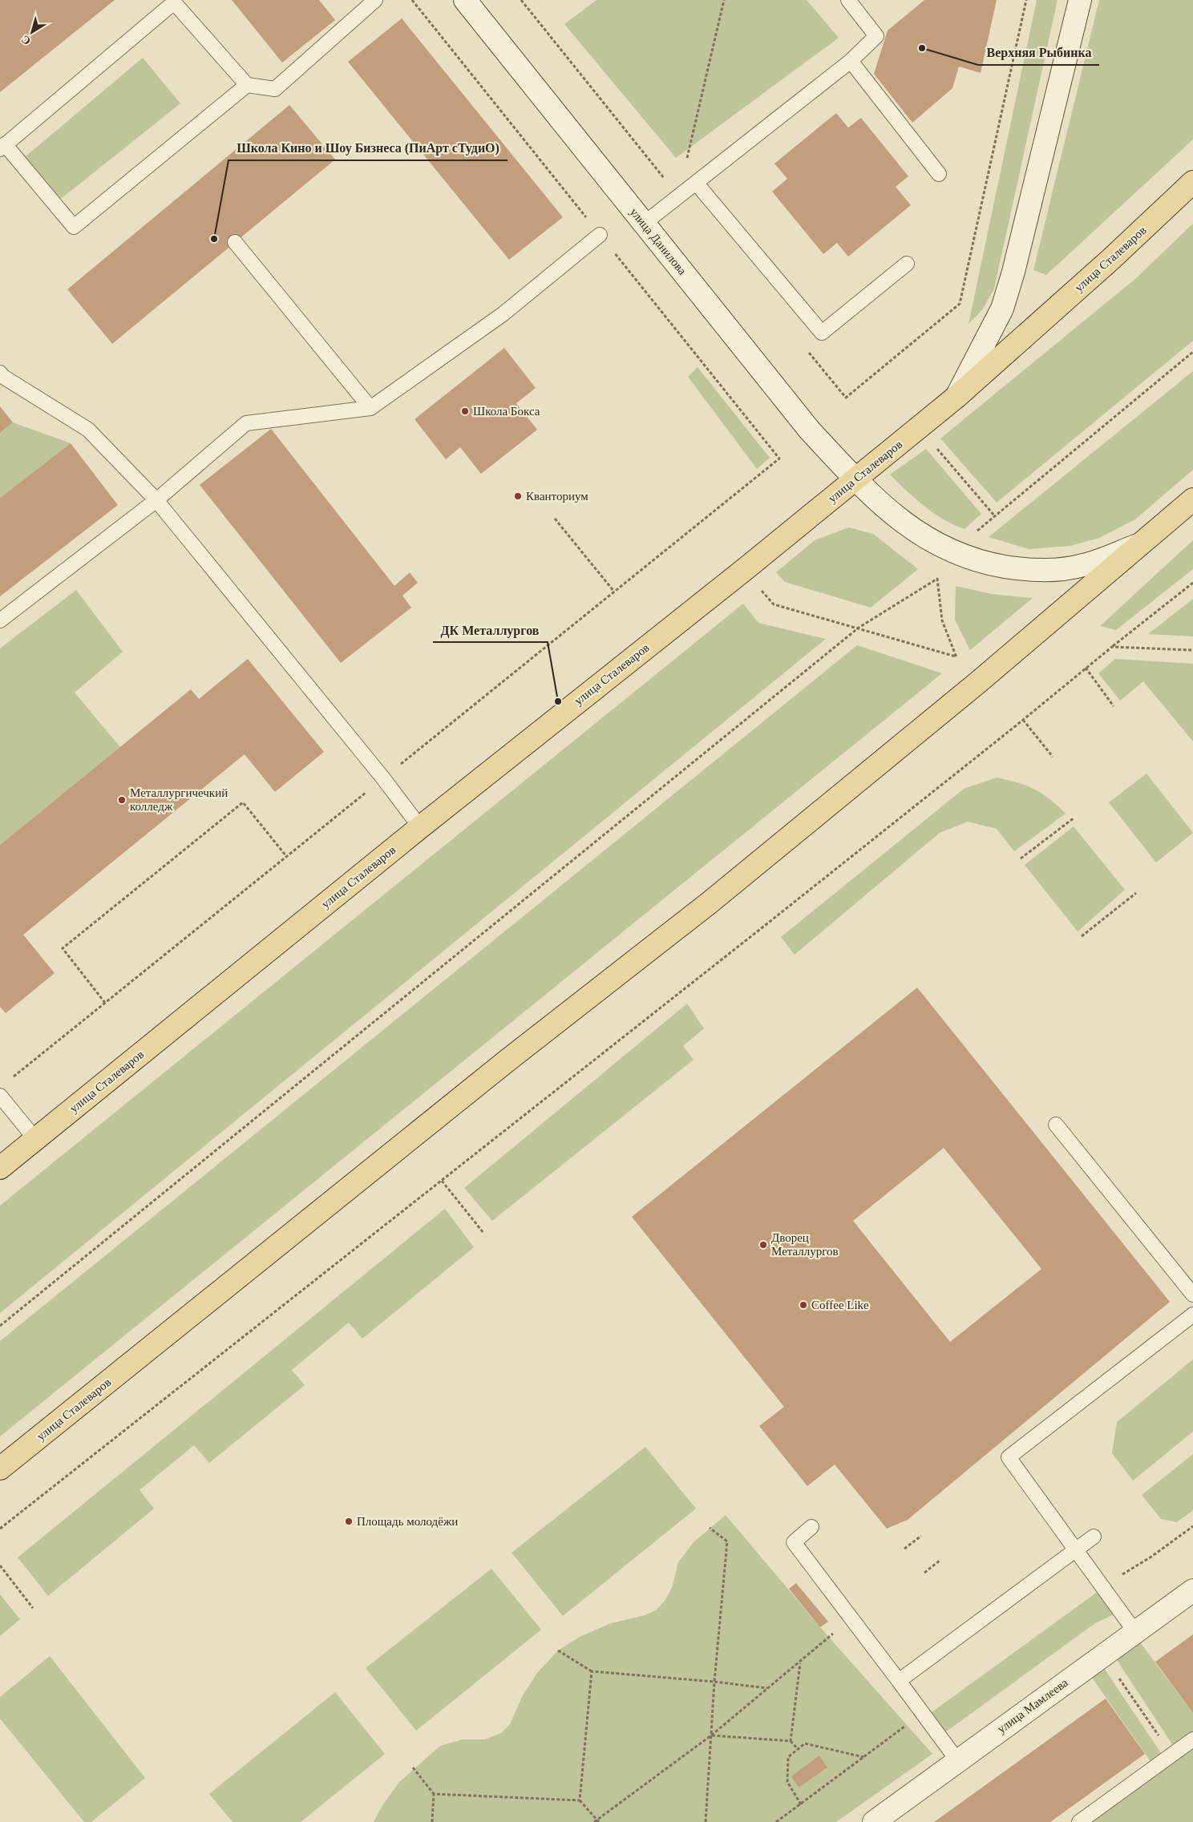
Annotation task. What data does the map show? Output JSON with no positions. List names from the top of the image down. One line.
{"streets":{"main road":["улица Данилова","улица Сталеваров","улица Мамлеева"]},"crossings":[["улица Данилова","улица Сталеваров"]],"places":["Верхняя Рыбинка","Школа Кино и Шоу Бизнеса (ПиАрт сТудиО)","Школа Бокса","Кванториум","ДК Металлургов","Металлургичечкий колледж","Дворец Металлургов","Coffee Like","Площадь молодёжи"],"north":"bottom left"}
